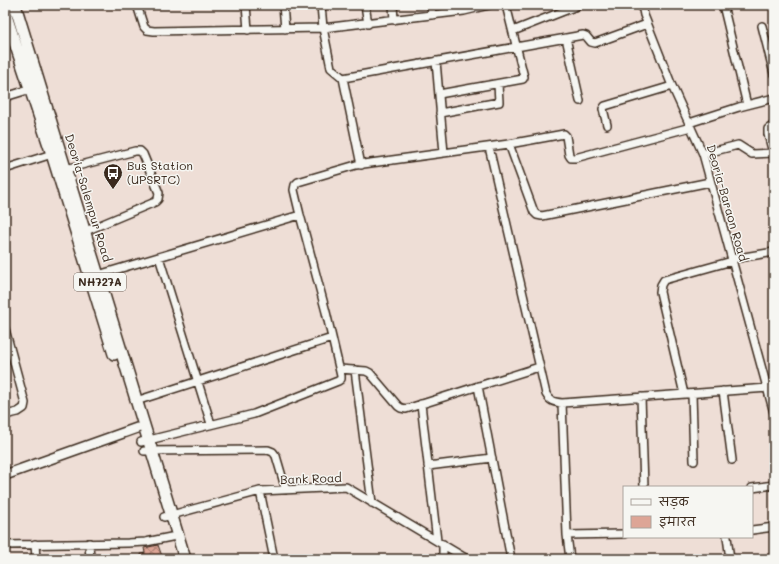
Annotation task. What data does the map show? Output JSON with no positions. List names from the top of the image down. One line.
{"streets":{"highway":["Deoria-Salempur Road","NH727A"],"street":["Deoria-Baraon Road","Bank Road"]},"crossings":[["Deoria-Salempur Road","Bank Road"]],"places":{"bus stop":["Bus Station (UPSRTC)"]},"legend":["सड़क","इमारत"]}
